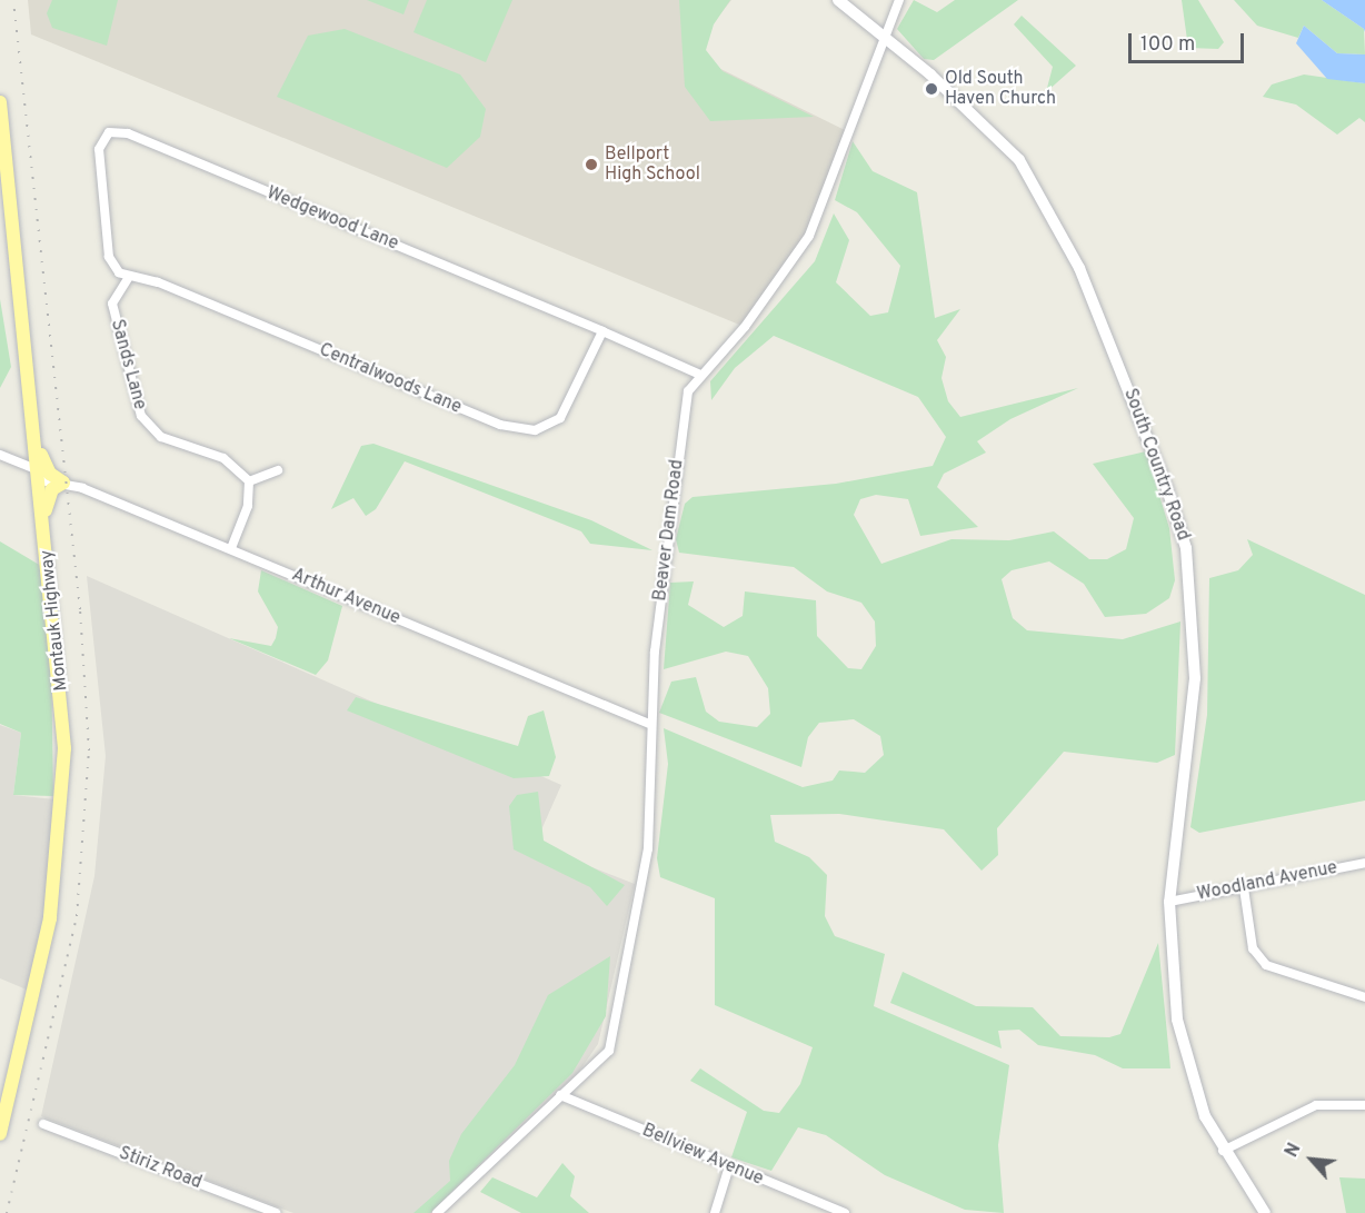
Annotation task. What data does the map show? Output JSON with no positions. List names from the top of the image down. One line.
{"streets":{"main road":["South Country Road","Montauk Highway"],"street":["Wedgewood Lane","Sands Lane","Centralwoods Lane","Beaver Dam Road","Arthur Avenue","Woodland Avenue","Bellview Avenue","Stiriz Road"]},"crossings":[["Wedgewood Lane","Sands Lane"],["Wedgewood Lane","Centralwoods Lane"],["Wedgewood Lane","Beaver Dam Road"],["Sands Lane","Centralwoods Lane"],["South Country Road","Beaver Dam Road"],["South Country Road","Woodland Avenue"],["Beaver Dam Road","Arthur Avenue"],["Beaver Dam Road","Bellview Avenue"],["Arthur Avenue","Montauk Highway"]],"places":["Old South Haven Church","Bellport High School"],"scale_bar":"100 m","north":"top left"}
